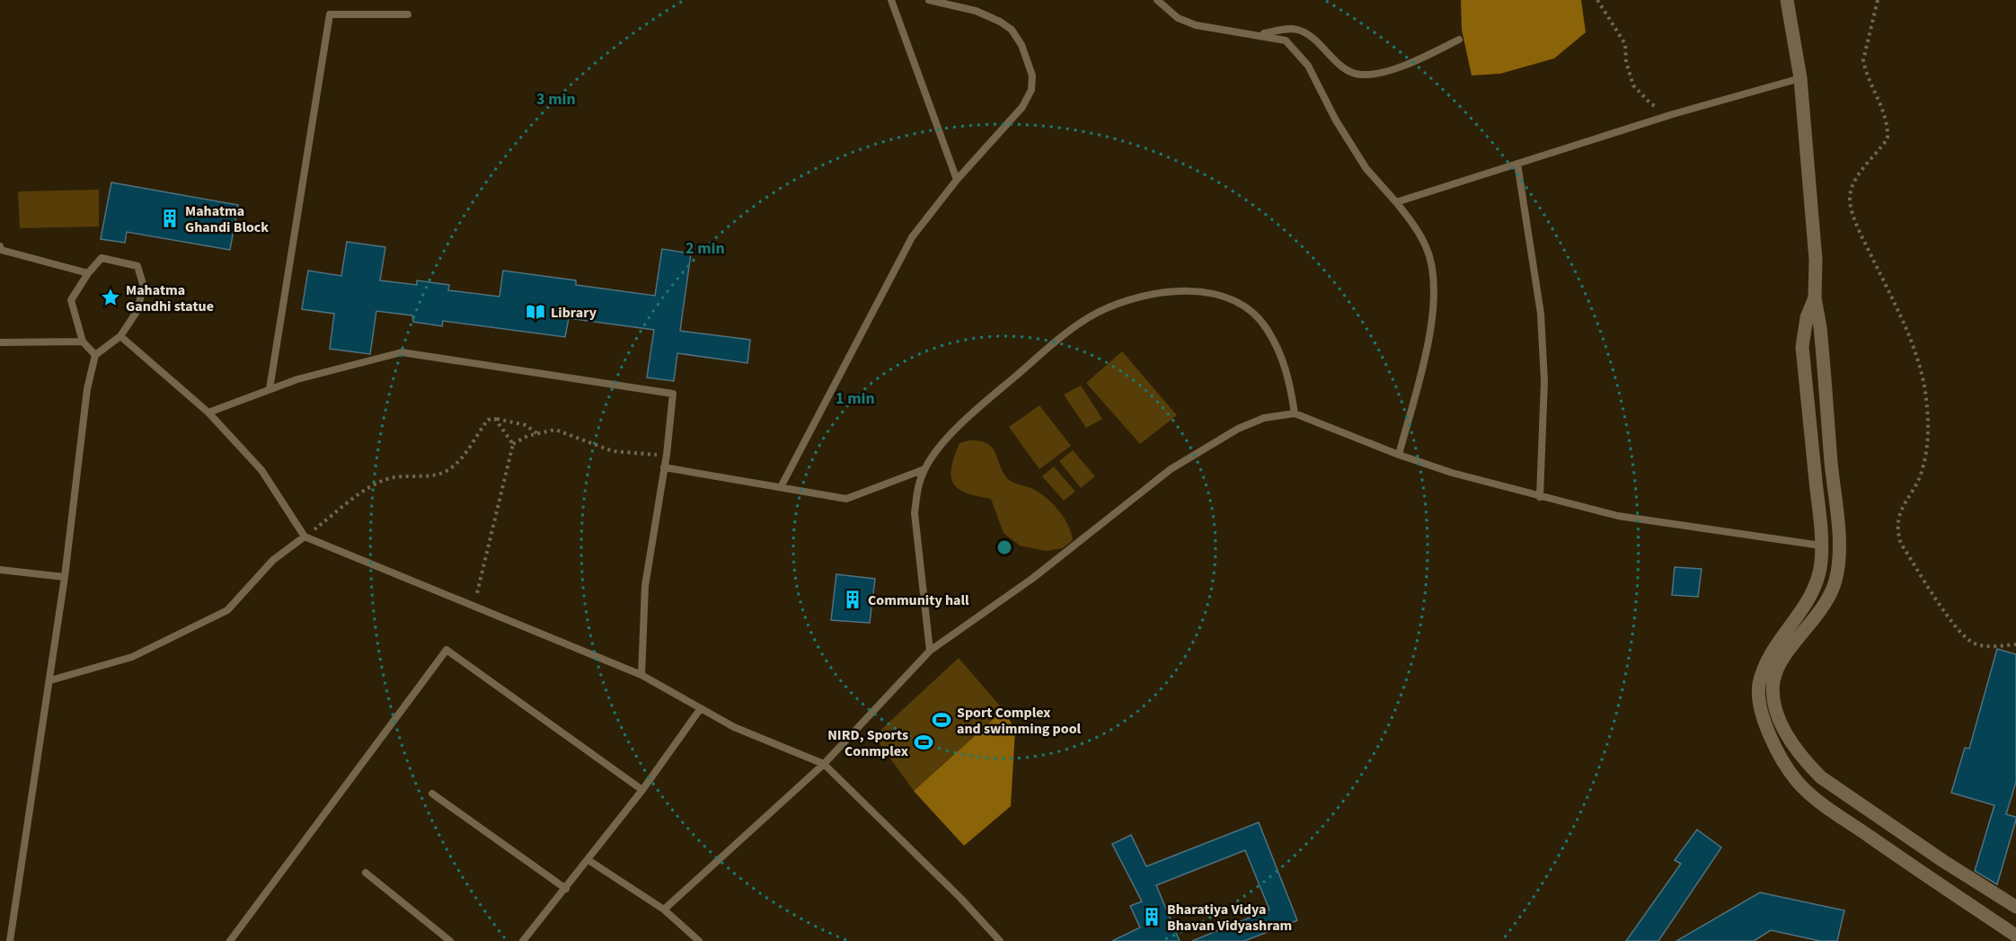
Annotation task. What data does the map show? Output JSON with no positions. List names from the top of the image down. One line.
{"places":{"building":["Mahatma Ghandi Block","Community hall","Bharatiya Vidya Bhavan Vidyashram"],"place":["Mahatma Gandhi statue"],"library":["Library"],"sports":["Sport Complex and swimming pool","NIRD, Sports Conmplex"]},"rings":["3 min","2 min","1 min"]}
